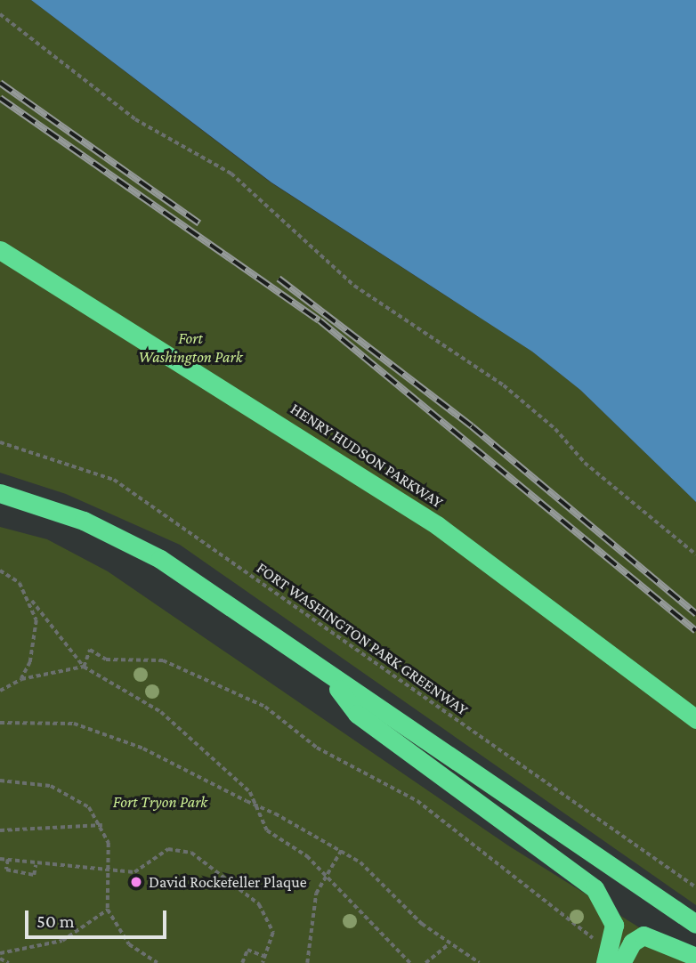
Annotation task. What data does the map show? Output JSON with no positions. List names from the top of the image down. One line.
{"streets":{"highway":["HENRY HUDSON PARKWAY"],"path":["FORT WASHINGTON PARK GREENWAY"]},"parks":["Fort Washington Park","Fort Tryon Park"],"places":["David Rockefeller Plaque"],"scale_bar":"50 m"}
